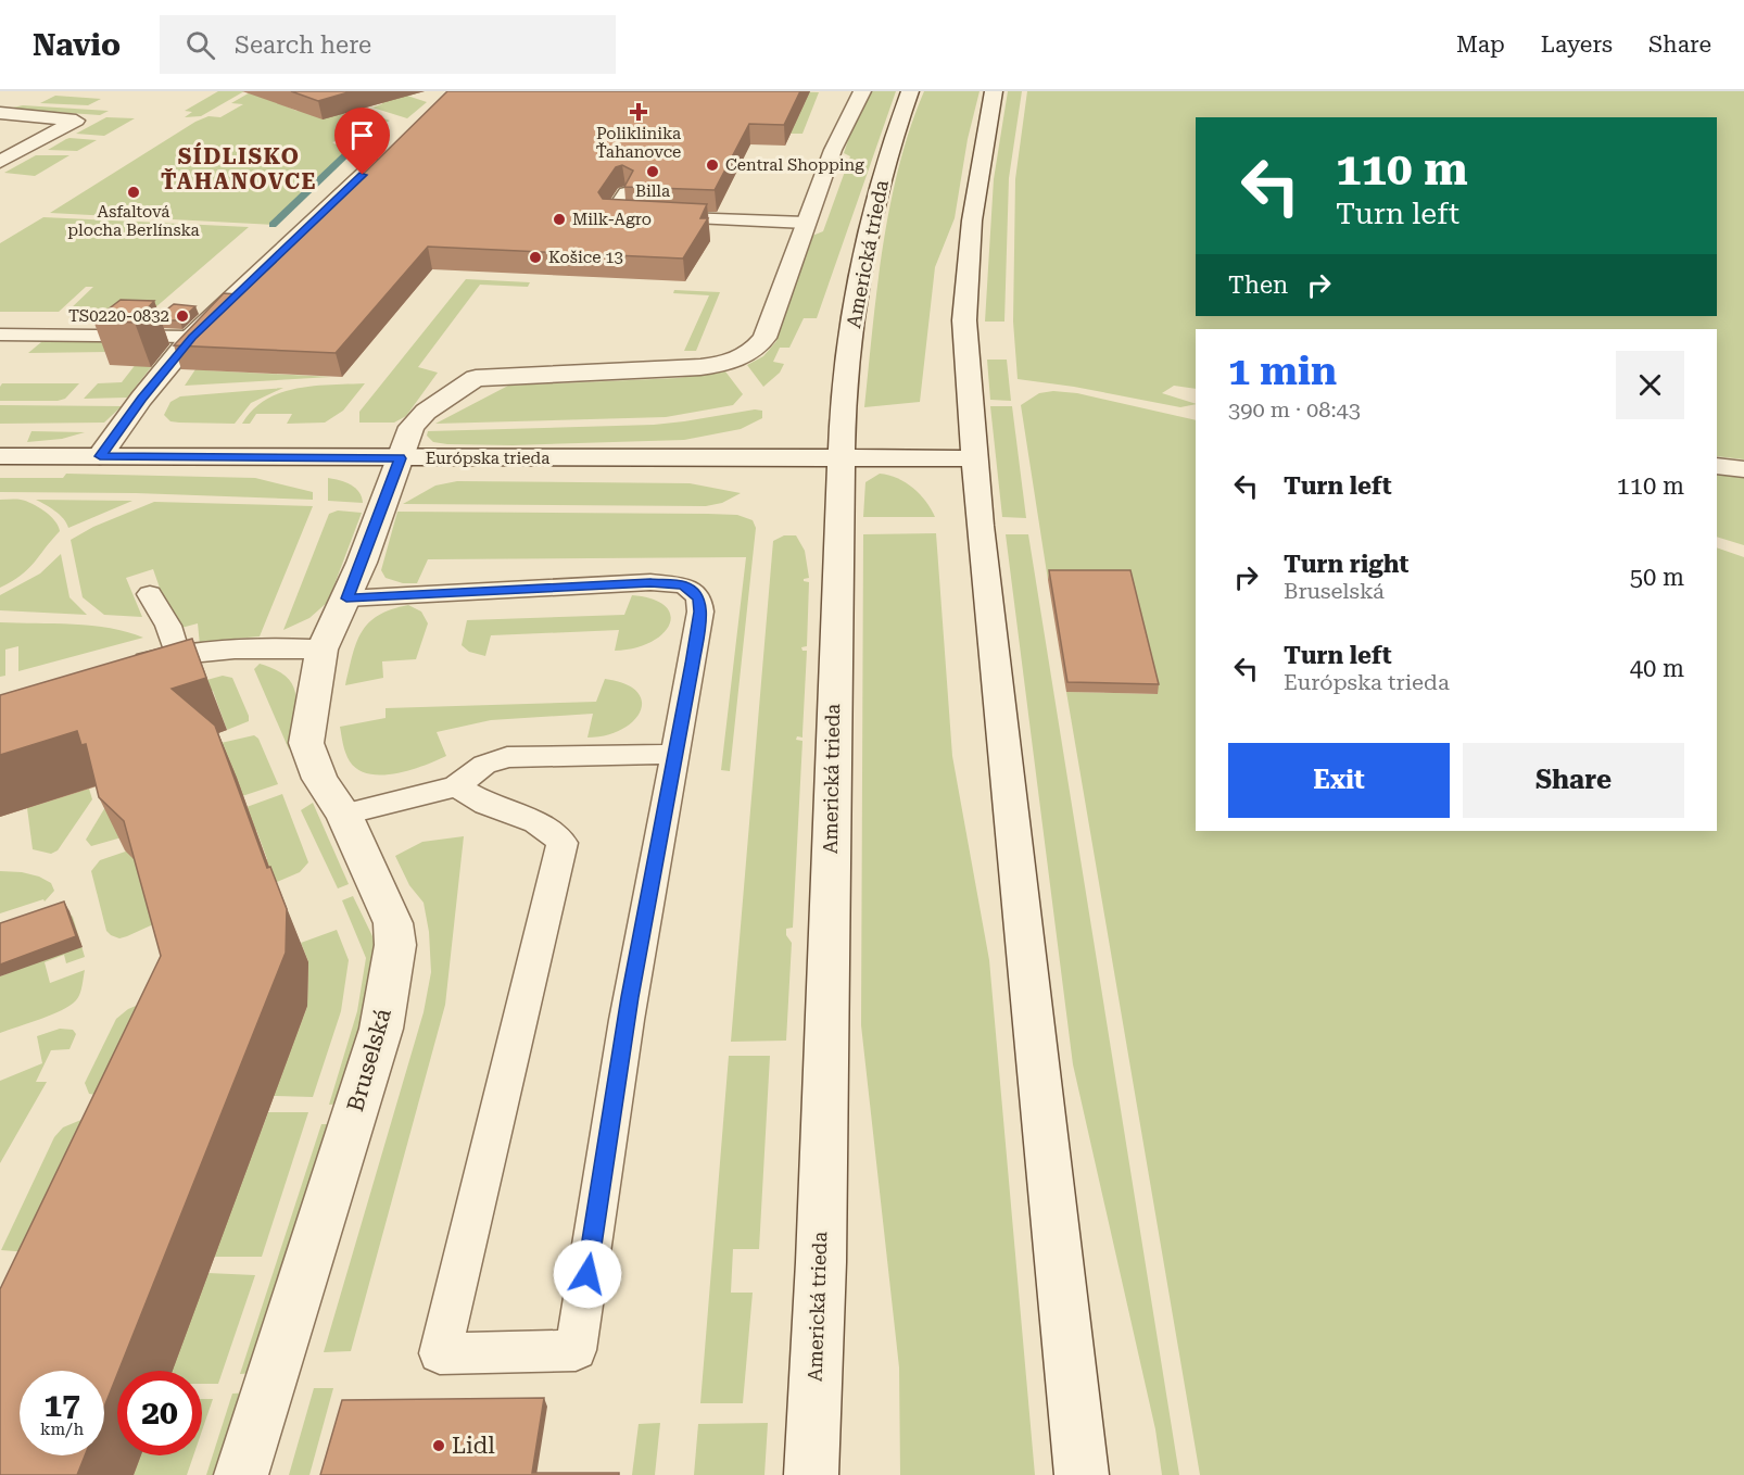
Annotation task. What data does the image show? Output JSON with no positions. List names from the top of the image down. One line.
{"streets":{"street":["Americká trieda","Európska trieda","Bruselská"]},"crossings":[["Americká trieda","Európska trieda"],["Európska trieda","Bruselská"]],"districts":["SÍDLISKO ŤAHANOVCE"],"places":{"health":["Poliklinika Ťahanovce"],"other":["Central Shopping","Billa","Asfaltová plocha Berlínska","Milk-Agro","Košice 13","TS0220-0832","Lidl"]},"page":{"header":"Navio","search":"Search here","nav":["Map","Layers","Share"],"turn":["110 m","Turn left"],"then":"Then","heading":["1 min","390 m · 08:43"],"list":[{"name":"Turn left","value":"110 m"},{"name":"Turn right","note":"Bruselská","value":"50 m"},{"name":"Turn left","note":"Európska trieda","value":"40 m"}],"buttons":["Exit","Share"],"speed":"17 km/h","limit":"20"}}
